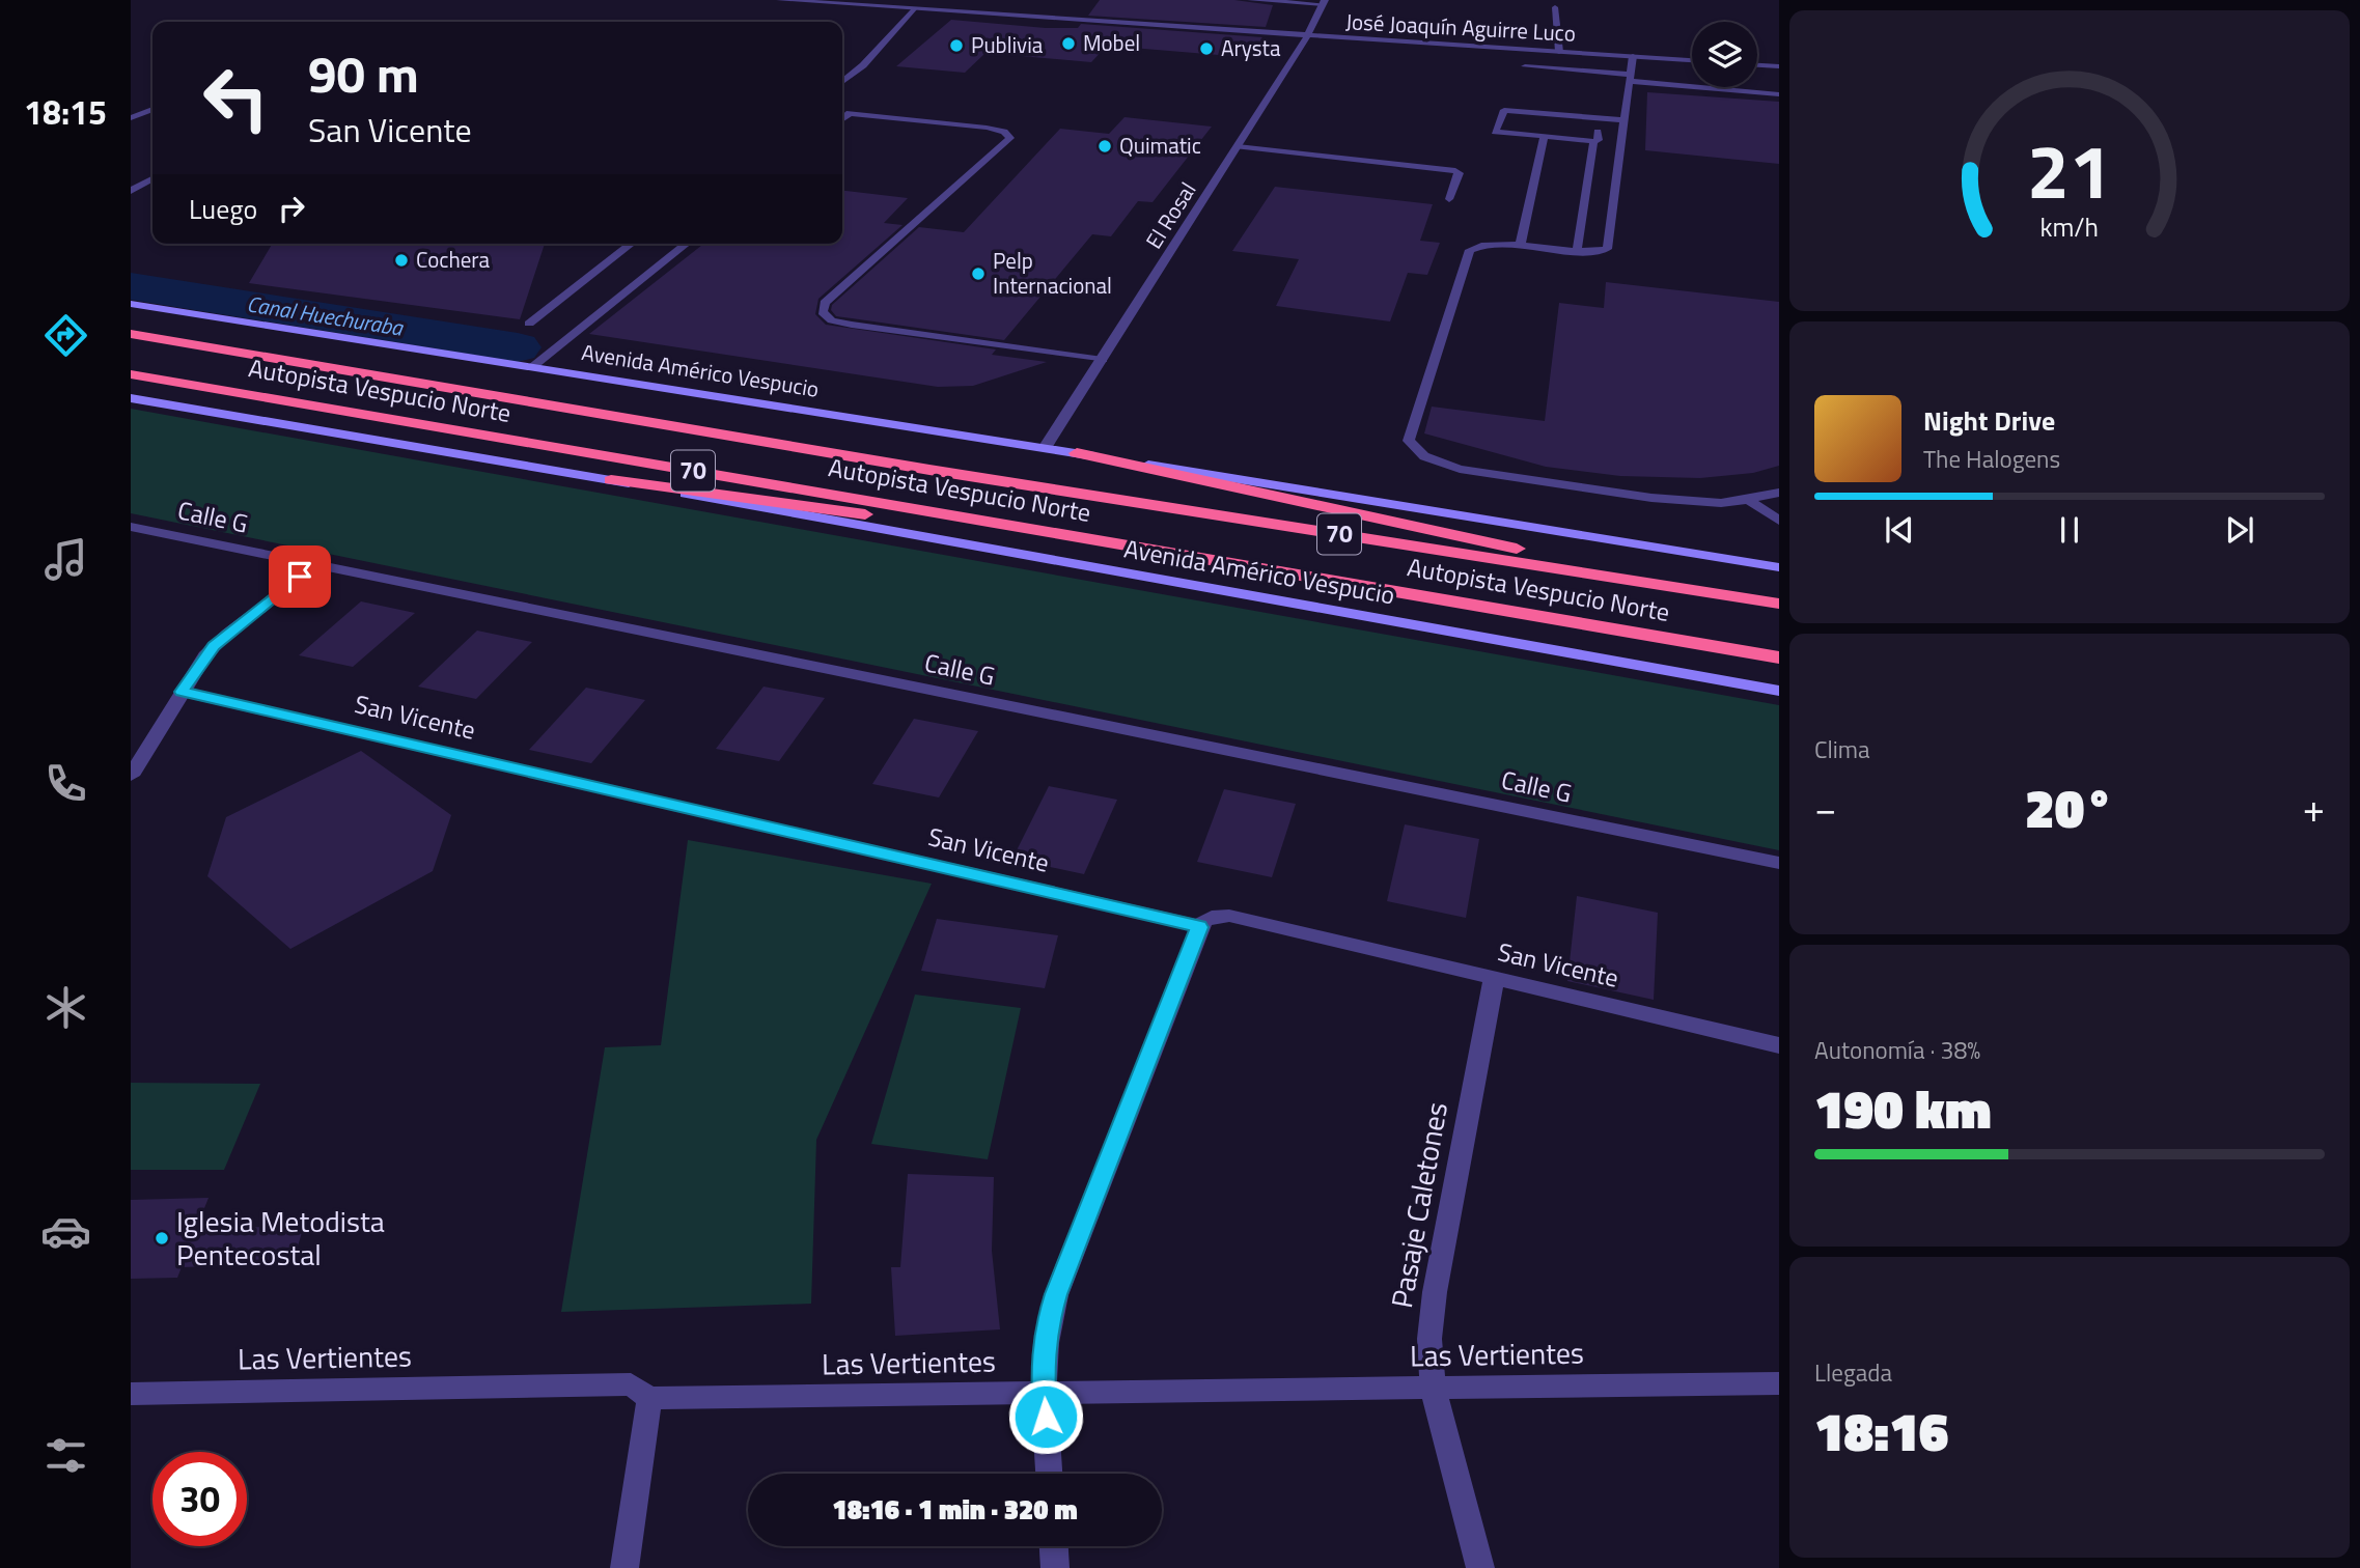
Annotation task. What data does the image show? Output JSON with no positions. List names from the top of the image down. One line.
{"streets":{"highway":["Autopista Vespucio Norte","70"],"main road":["Avenida Américo Vespucio"],"street":["José Joaquín Aguirre Luco","El Rosal","Calle G","San Vicente","Pasaje Caletones","Las Vertientes"]},"crossings":[["José Joaquín Aguirre Luco","El Rosal"],["El Rosal","Avenida Américo Vespucio"],["San Vicente","Pasaje Caletones"],["Pasaje Caletones","Las Vertientes"]],"water":["Canal Huechuraba"],"places":["Mobel","Publivia","Arysta","Quimatic","Cochera","Pelp Internacional","Iglesia Metodista Pentecostal"],"page":{"tabs":"18:15","turn":["90 m","San Vicente"],"then":"Luego","song":["Night Drive","The Halogens"],"tile":["Clima",["Autonomía · 38%","190 km"],["Llegada","18:16"]],"heat":["−","20°","+"],"limit":"30","trip":"18:16 · 1 min · 320 m","gauge":["21","km/h"]}}
